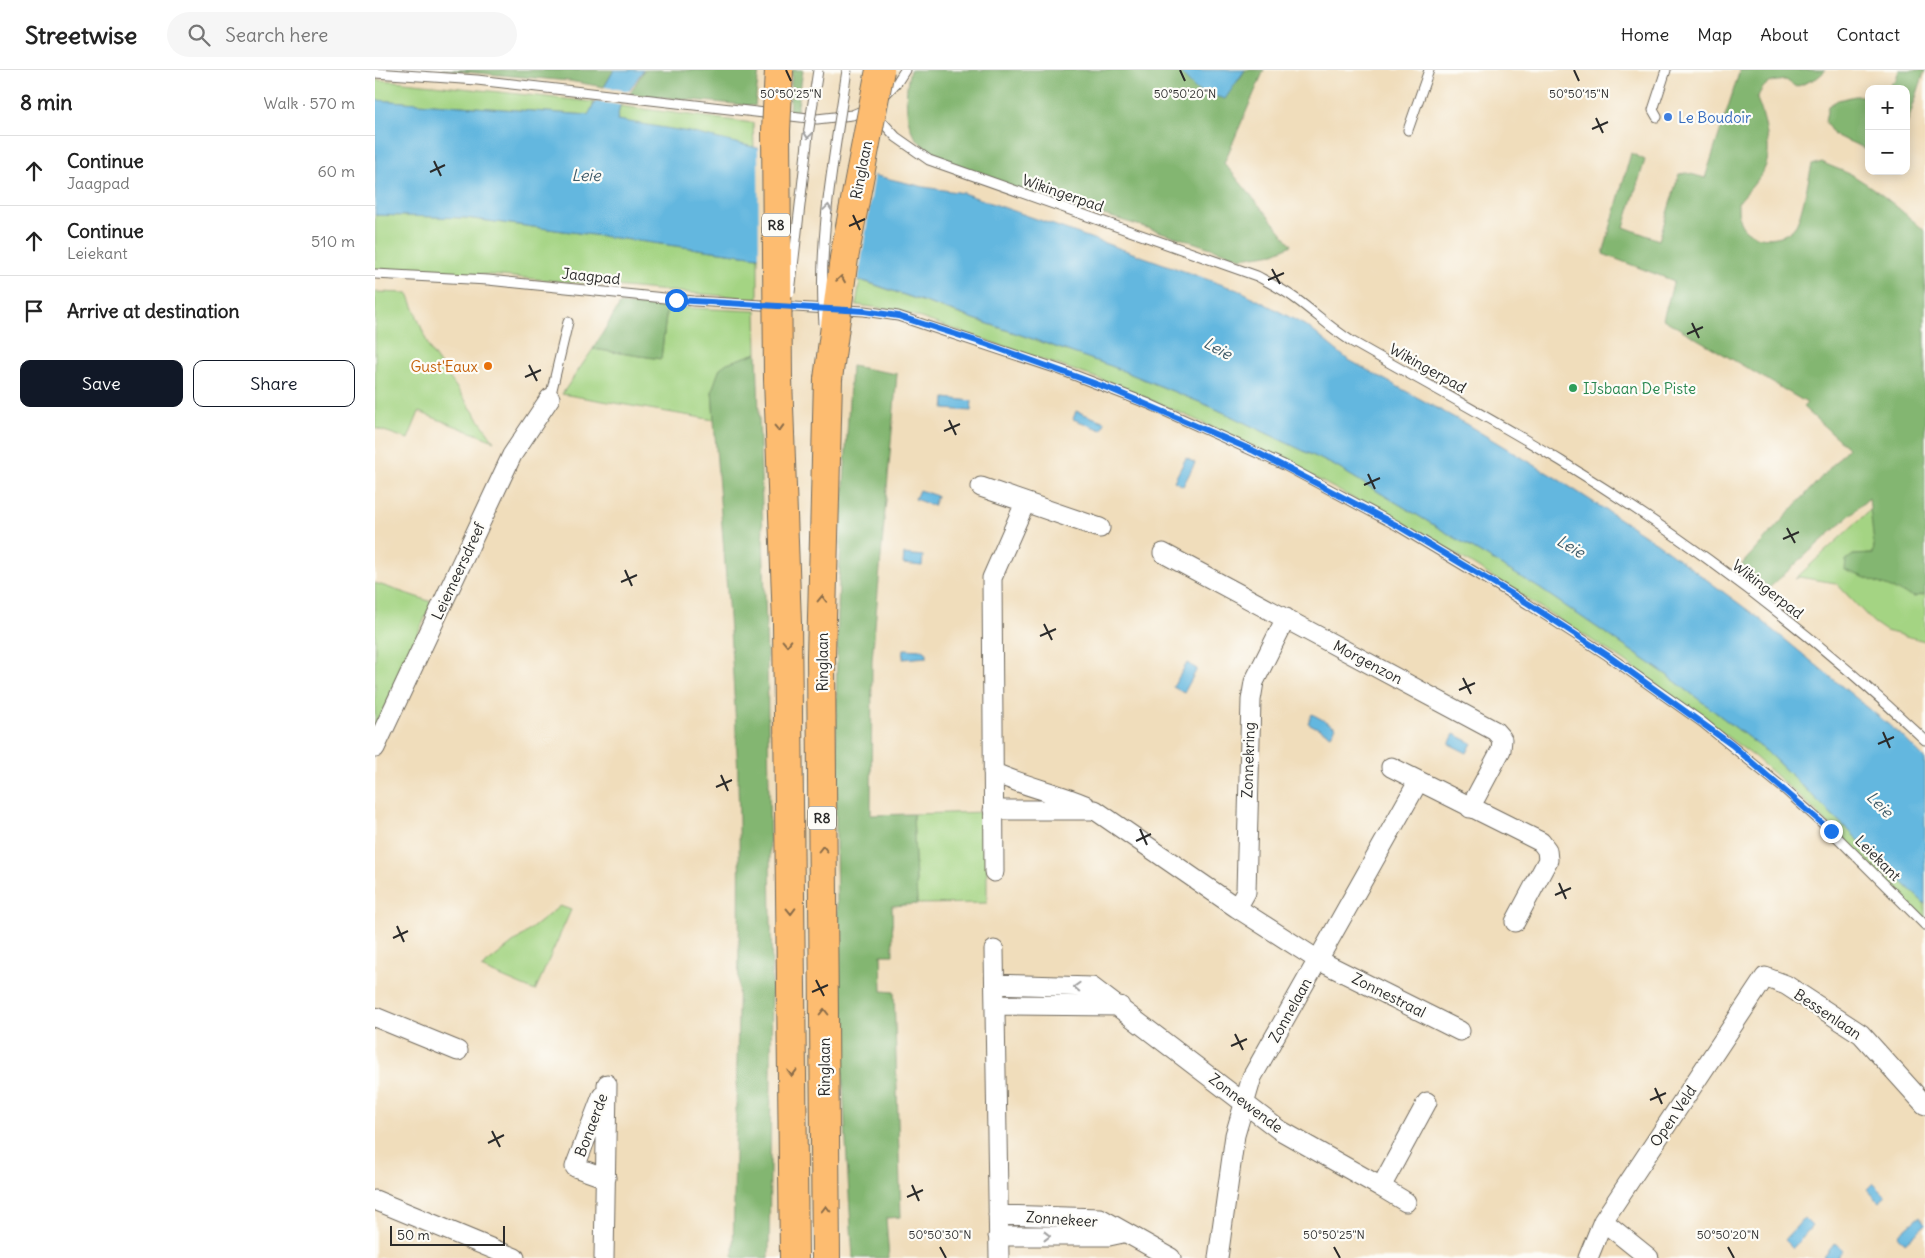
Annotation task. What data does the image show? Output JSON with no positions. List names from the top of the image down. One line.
{"streets":{"highway":["Ringlaan","R8"],"street":["Leiemeersdreef","Morgenzon","Zonnekring","Zonnestraal","Zonnelaan","Bessenlaan","Zonnewende","Open Veld","Zonnekeer"],"lane":["Wikingerpad","Jaagpad","Leiekant"]},"crossings":[["Jaagpad","Leiekant"],["Morgenzon","Zonnekring"],["Zonnestraal","Zonnelaan"],["Zonnelaan","Zonnewende"],["Bessenlaan","Open Veld"]],"water":["Leie"],"places":["Le Boudoir","Gust'Eaux","IJsbaan De Piste"],"scale_bar":"50 m","page":{"header":"Streetwise","search":"Search here","nav":["Home","Map","About","Contact"],"heading":["8 min","Walk · 570 m"],"map_buttons":["+","−"],"list":[["Continue","Jaagpad","60 m"],["Continue","Leiekant","510 m"],"Arrive at destination"],"buttons":["Save","Share"],"scale":"50 m"},"coordinates":["50°50'15\"N","50°50'25\"N","50°50'20\"N","50°50'30\"N"]}
